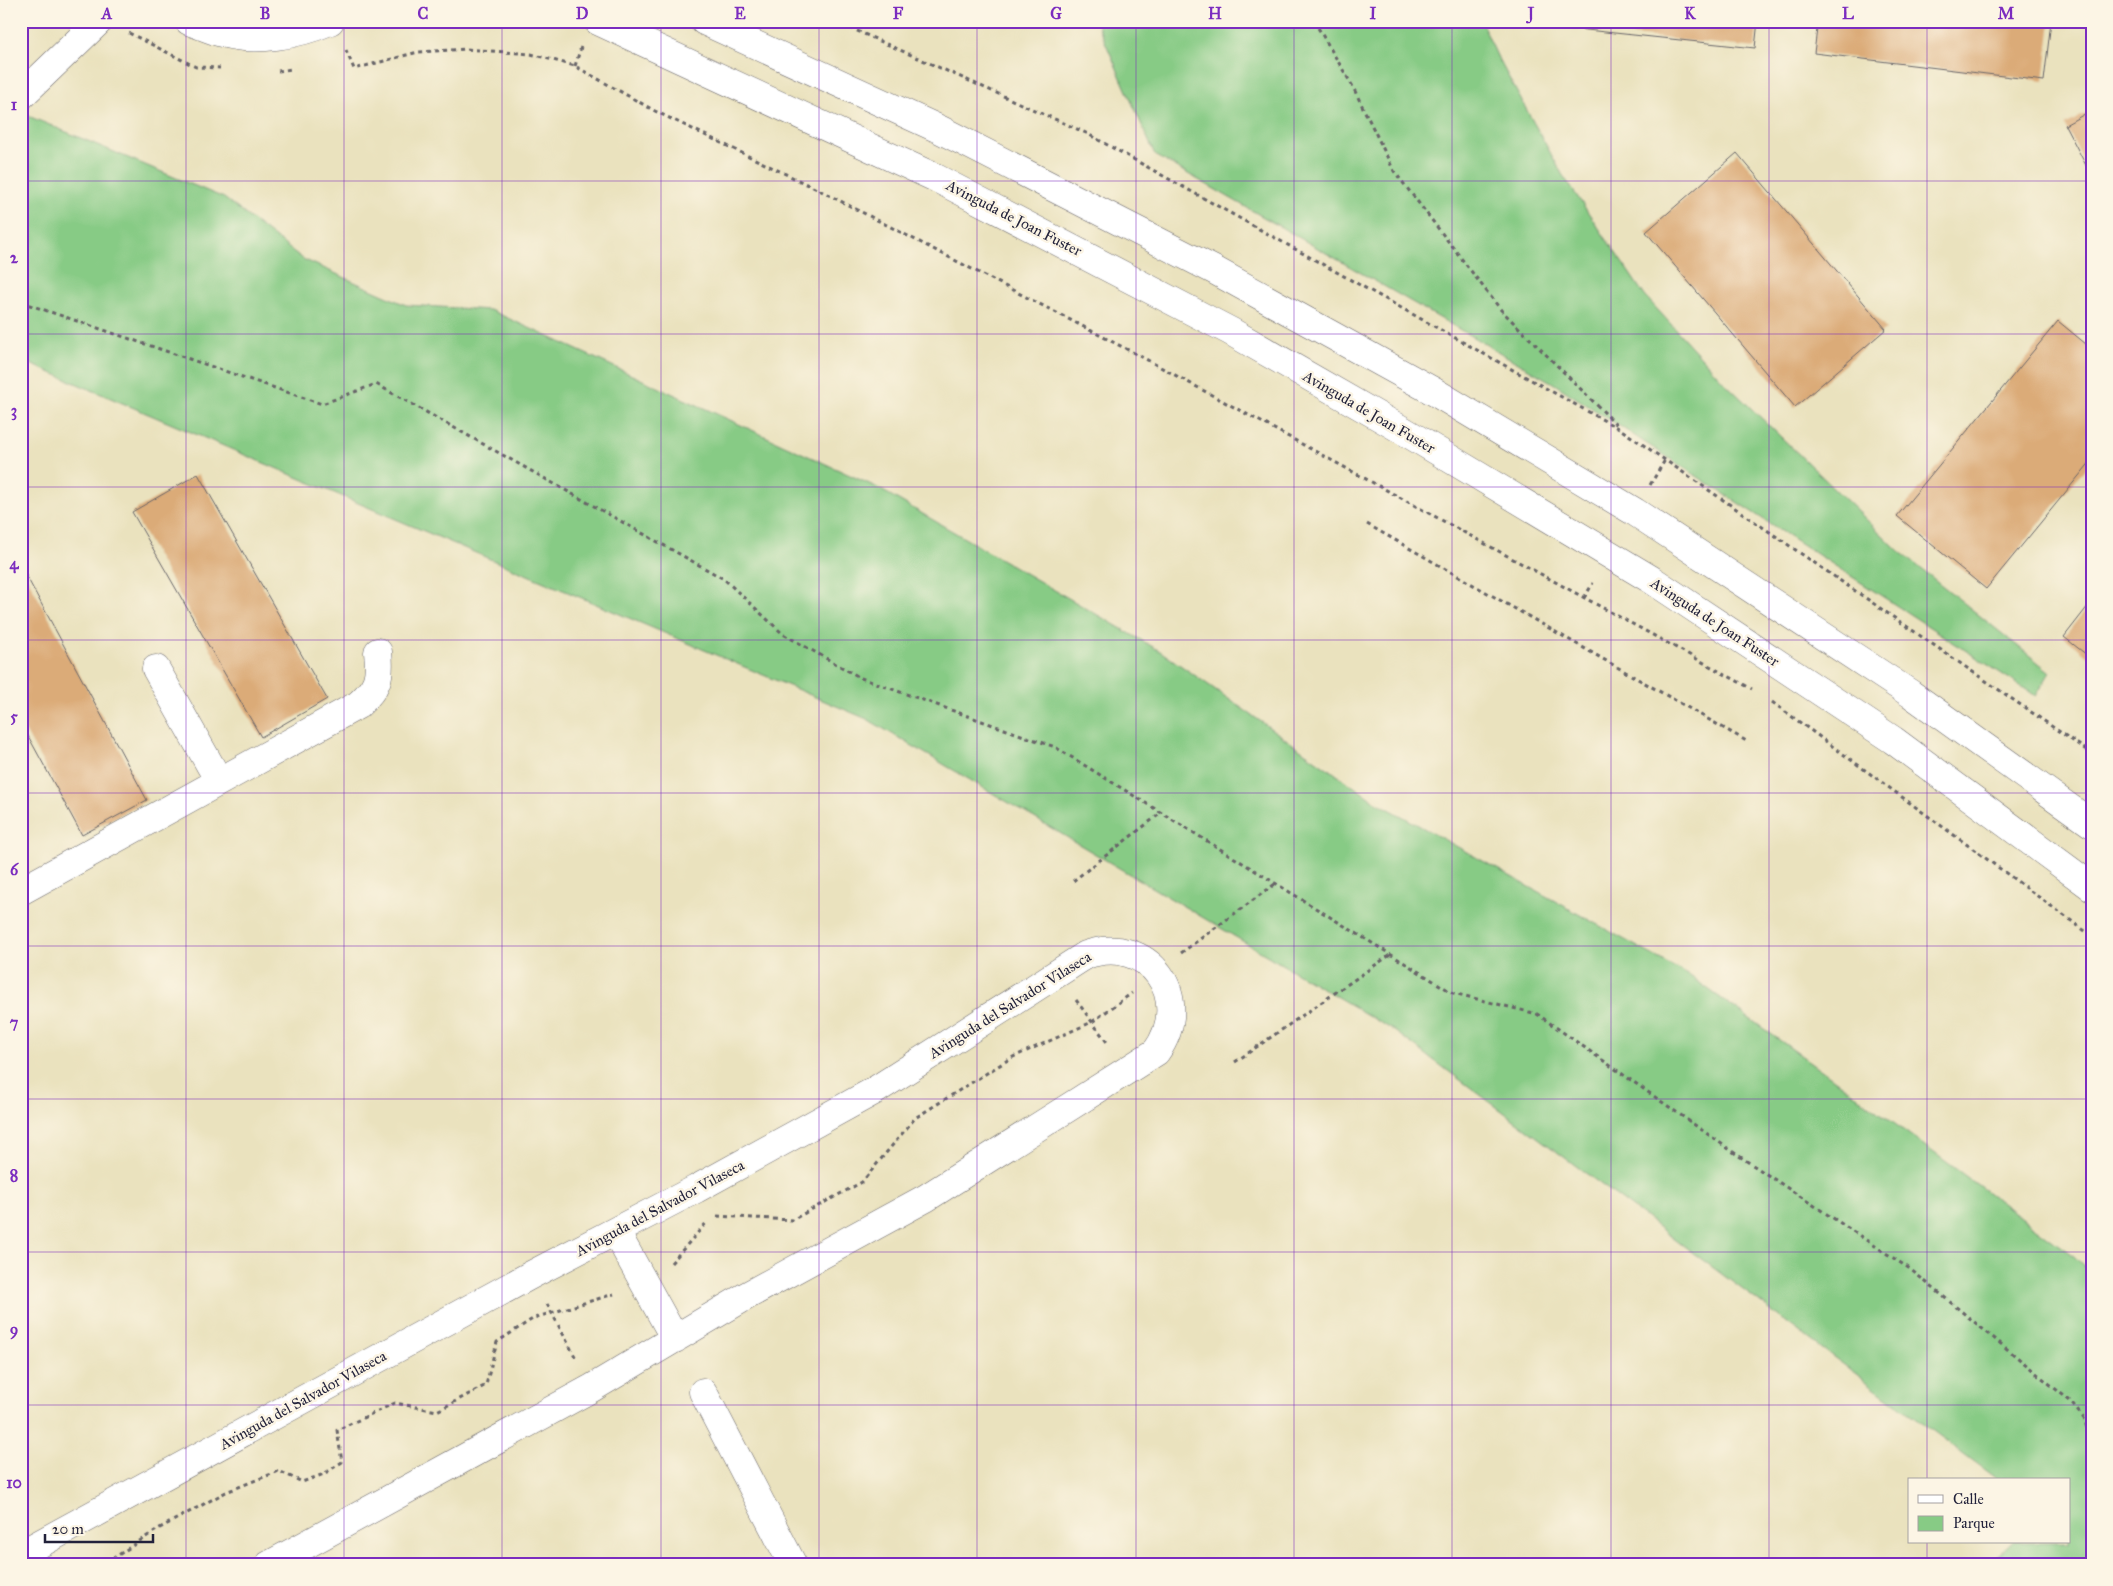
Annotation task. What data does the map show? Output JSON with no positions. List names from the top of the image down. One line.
{"streets":{"street":["Avinguda de Joan Fuster","Avinguda del Salvador Vilaseca"]},"legend":["Calle","Parque"],"scale_bar":"20 m","grid":{"columns":["A","B","C","D","E","F","G","H","I","J","K","L","M"],"rows":["1","2","3","4","5","6","7","8","9","10"]}}
